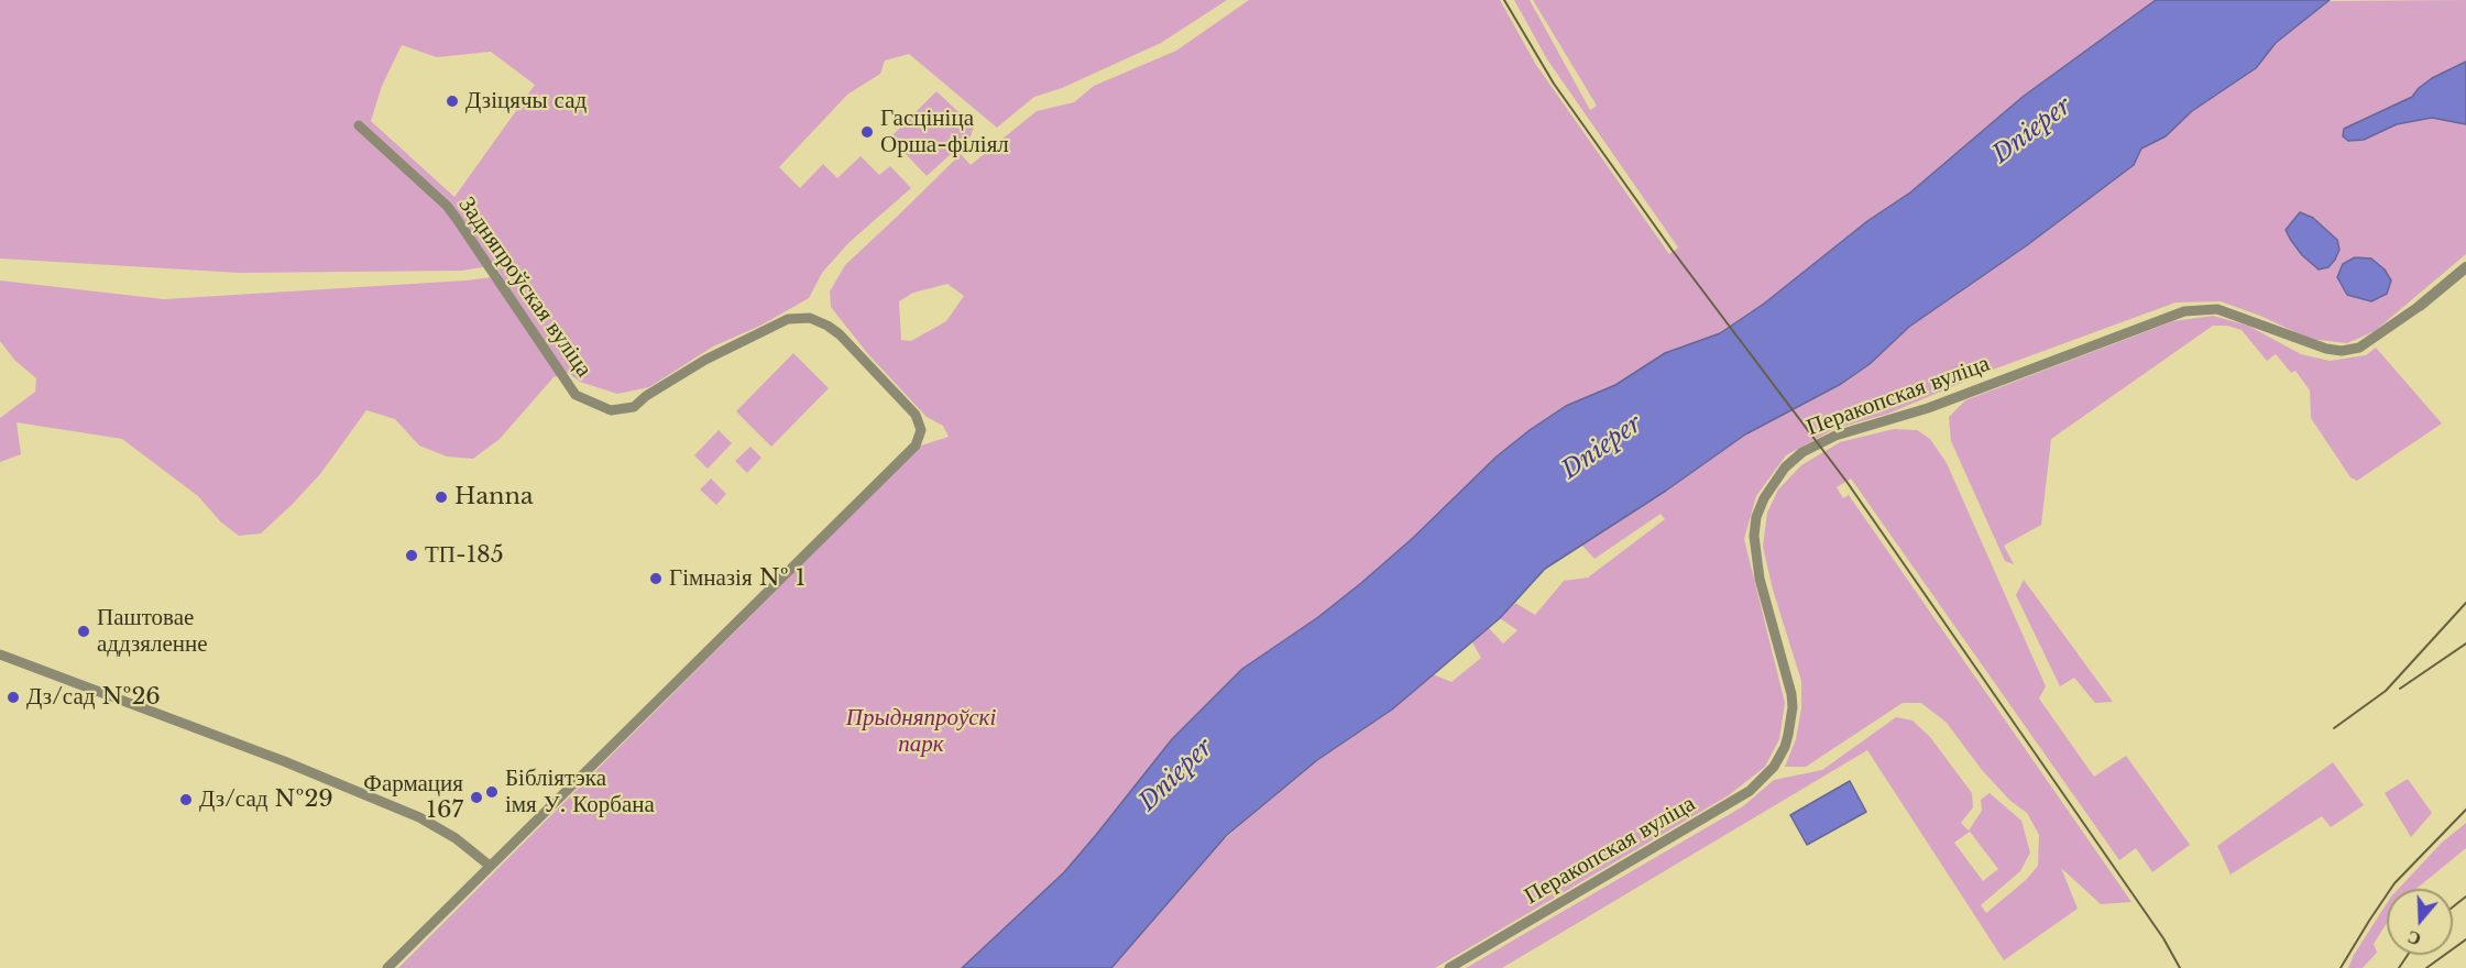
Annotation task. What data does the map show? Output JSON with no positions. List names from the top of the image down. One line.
{"streets":{"street":["Задняпроўская вуліца","Перакопская вуліца"]},"water":["Dnieper"],"parks":["Прыдняпроўскі парк"],"places":["Дзіцячы сад","Гасцініца Орша-філіял","Hanna","ТП-185","Гімназія № 1","Паштовае аддзяленне","Дз/сад №26","Бібліятэка імя У. Корбана","Фармация 167","Дз/сад №29"],"north":"bottom"}
